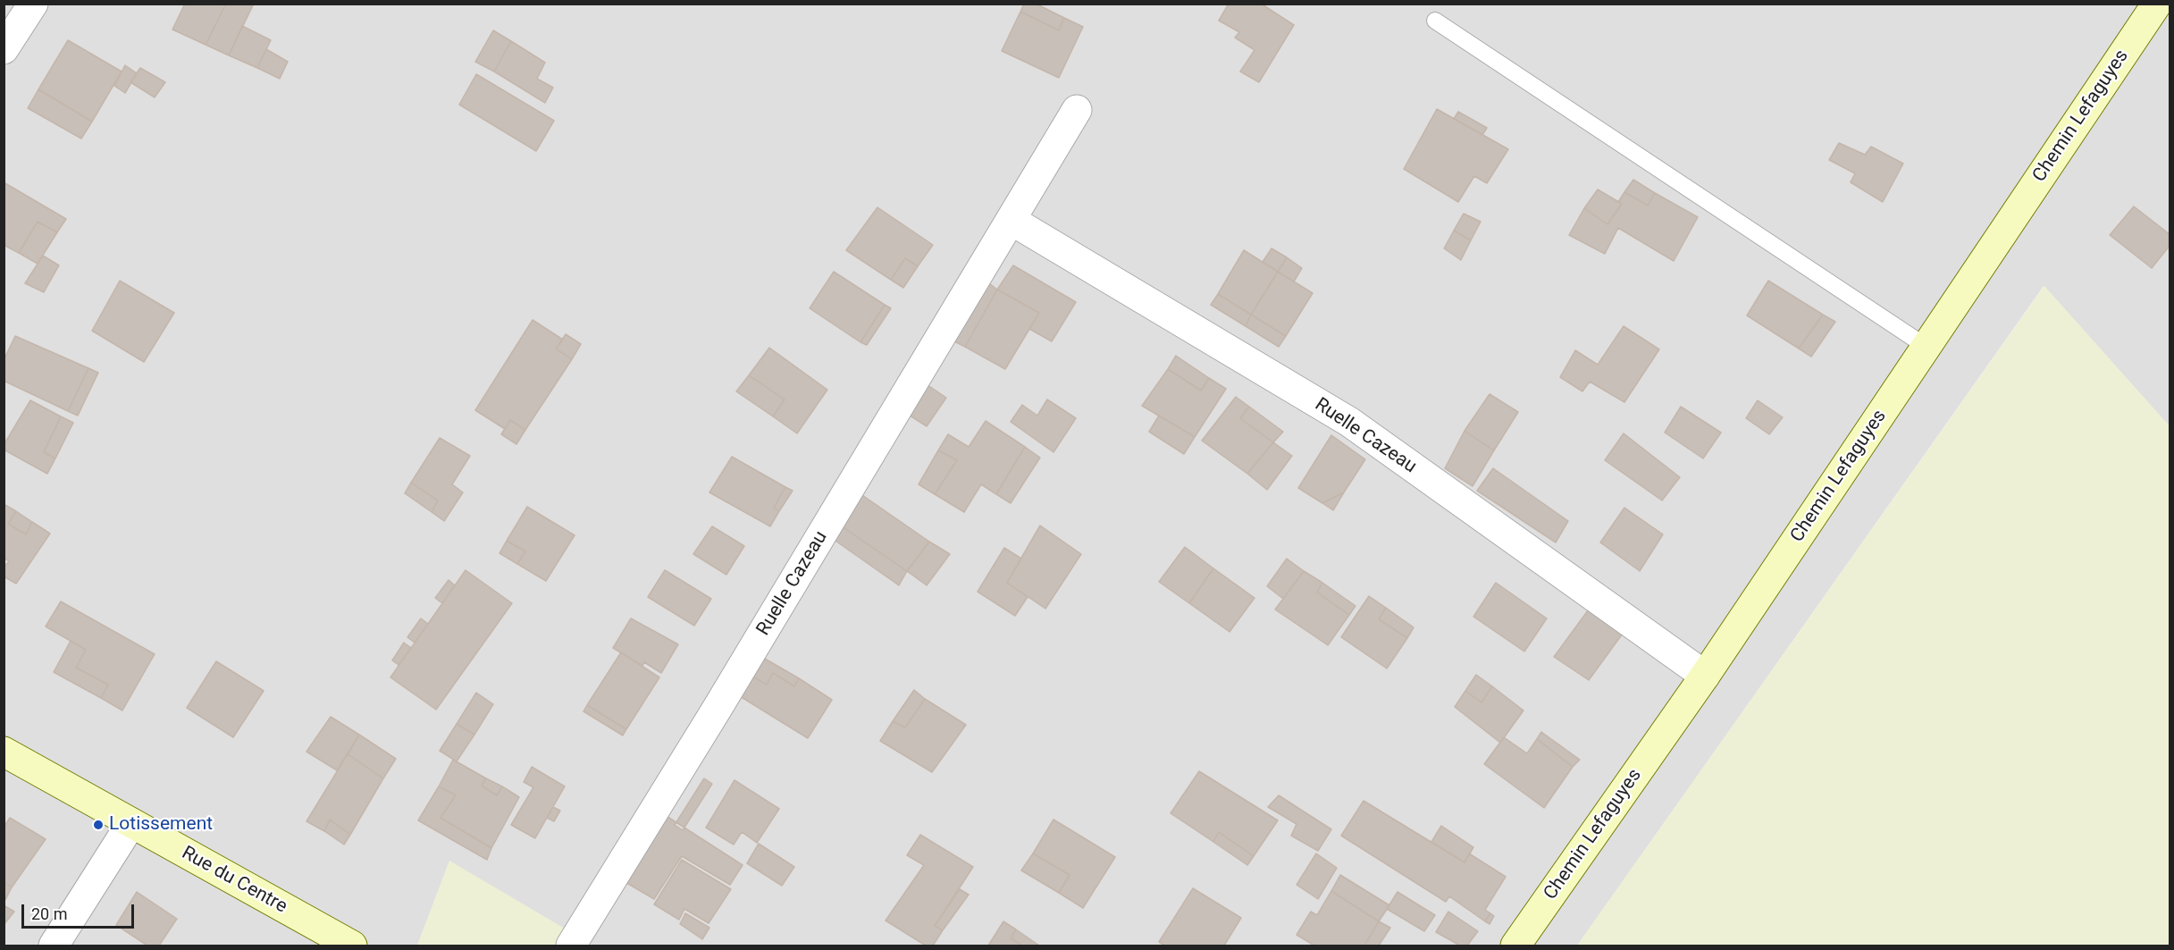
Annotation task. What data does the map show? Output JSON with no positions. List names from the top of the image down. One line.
{"streets":{"main road":["Chemin Lefaguyes","Rue du Centre"],"street":["Ruelle Cazeau"]},"crossings":[["Chemin Lefaguyes","Ruelle Cazeau"]],"places":["Lotissement"],"scale_bar":"20 m"}
